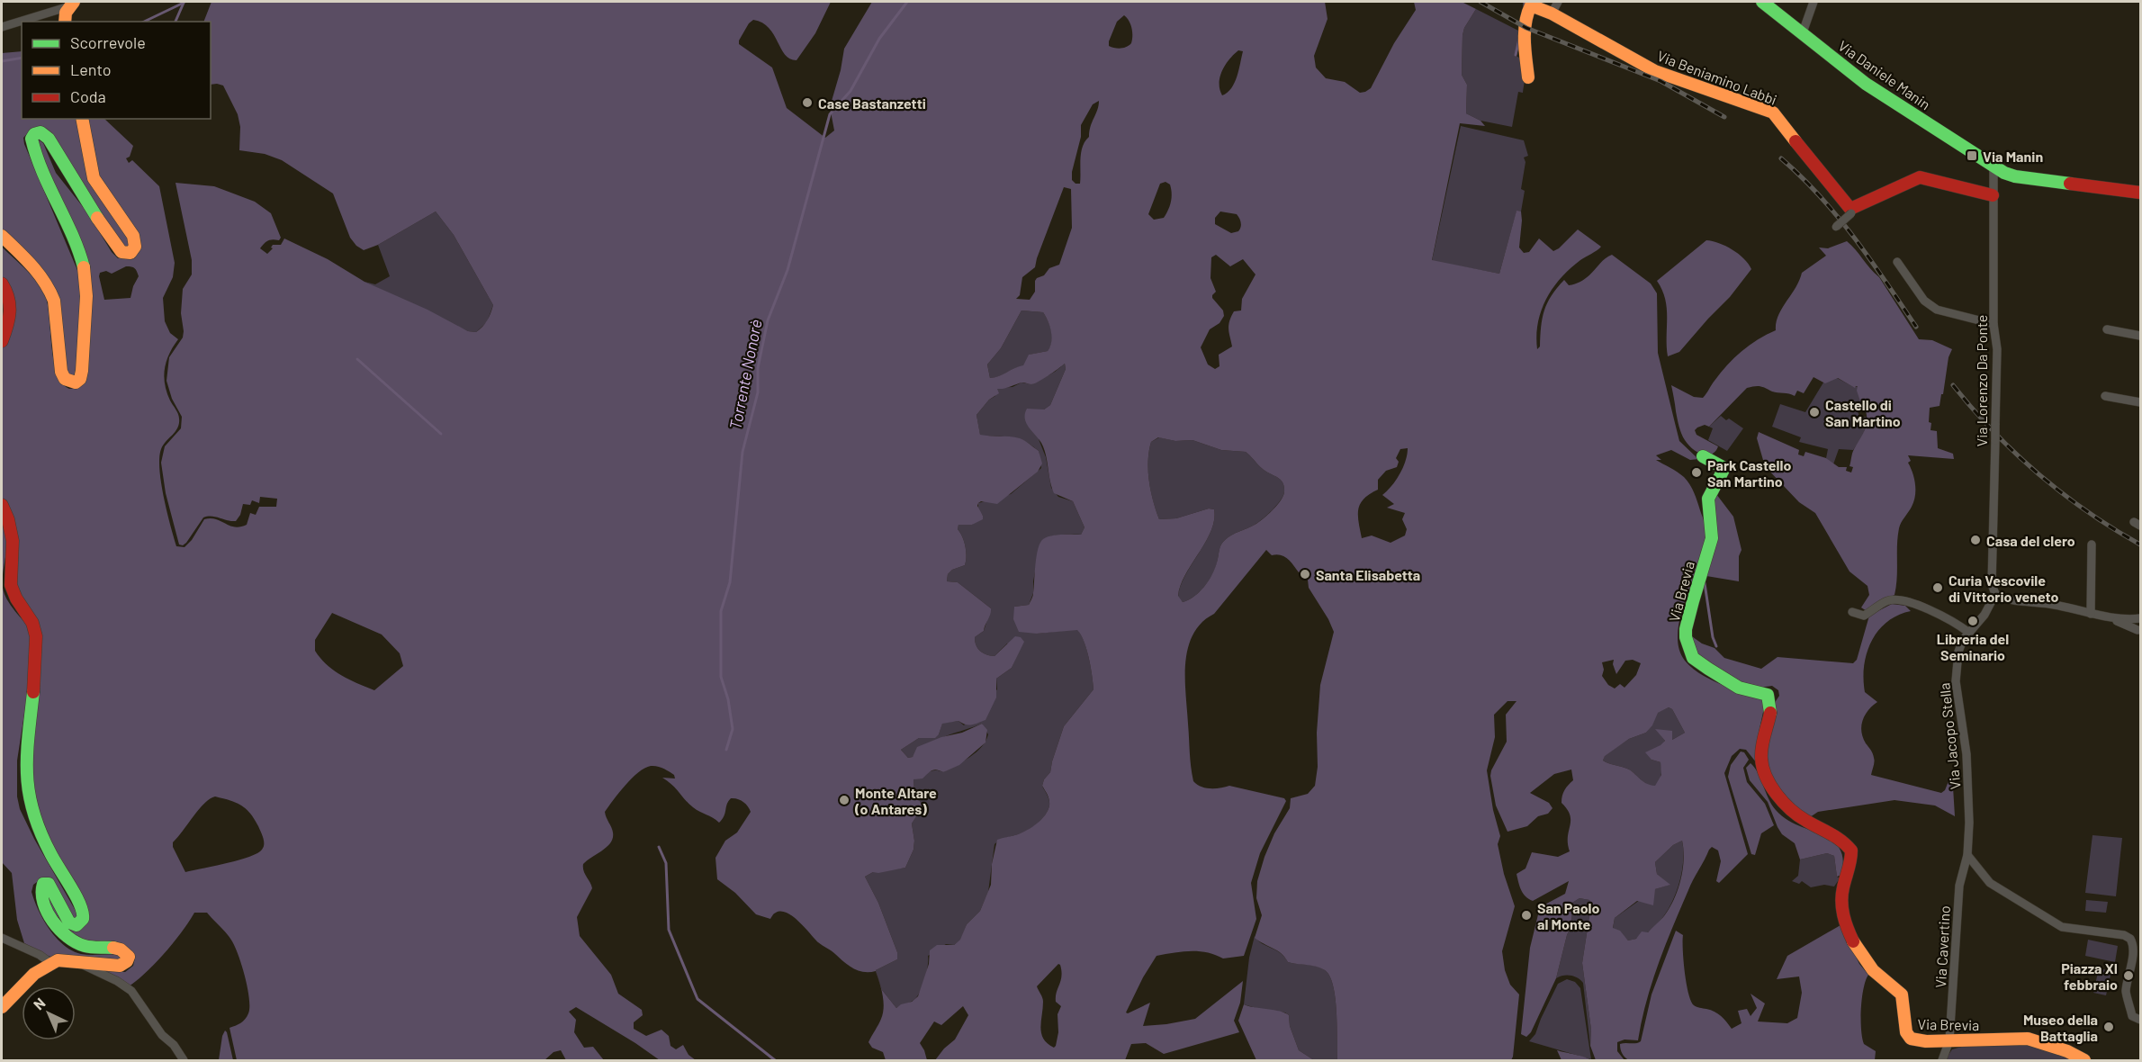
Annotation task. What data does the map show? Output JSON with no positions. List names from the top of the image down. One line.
{"streets":{"street":["Via Daniele Manin","Via Beniamino Labbi","Via Lorenzo Da Ponte","Via Brevia","Via Jacopo Stella","Via Cavertino"]},"crossings":[["Via Daniele Manin","Via Lorenzo Da Ponte"],["Via Lorenzo Da Ponte","Via Jacopo Stella"],["Via Brevia","Via Cavertino"],["Via Jacopo Stella","Via Cavertino"]],"water":["Torrente Nonorè"],"places":{"other":["Case Bastanzetti","Castello di San Martino","Park Castello San Martino","Casa del clero","Santa Elisabetta","Curia Vescovile di Vittorio veneto","Libreria del Seminario","Monte Altare (o Antares)","San Paolo al Monte","Piazza XI febbraio","Museo della Battaglia"],"transit":["Via Manin"]},"legend":["Scorrevole","Lento","Coda"],"north":"top left"}
